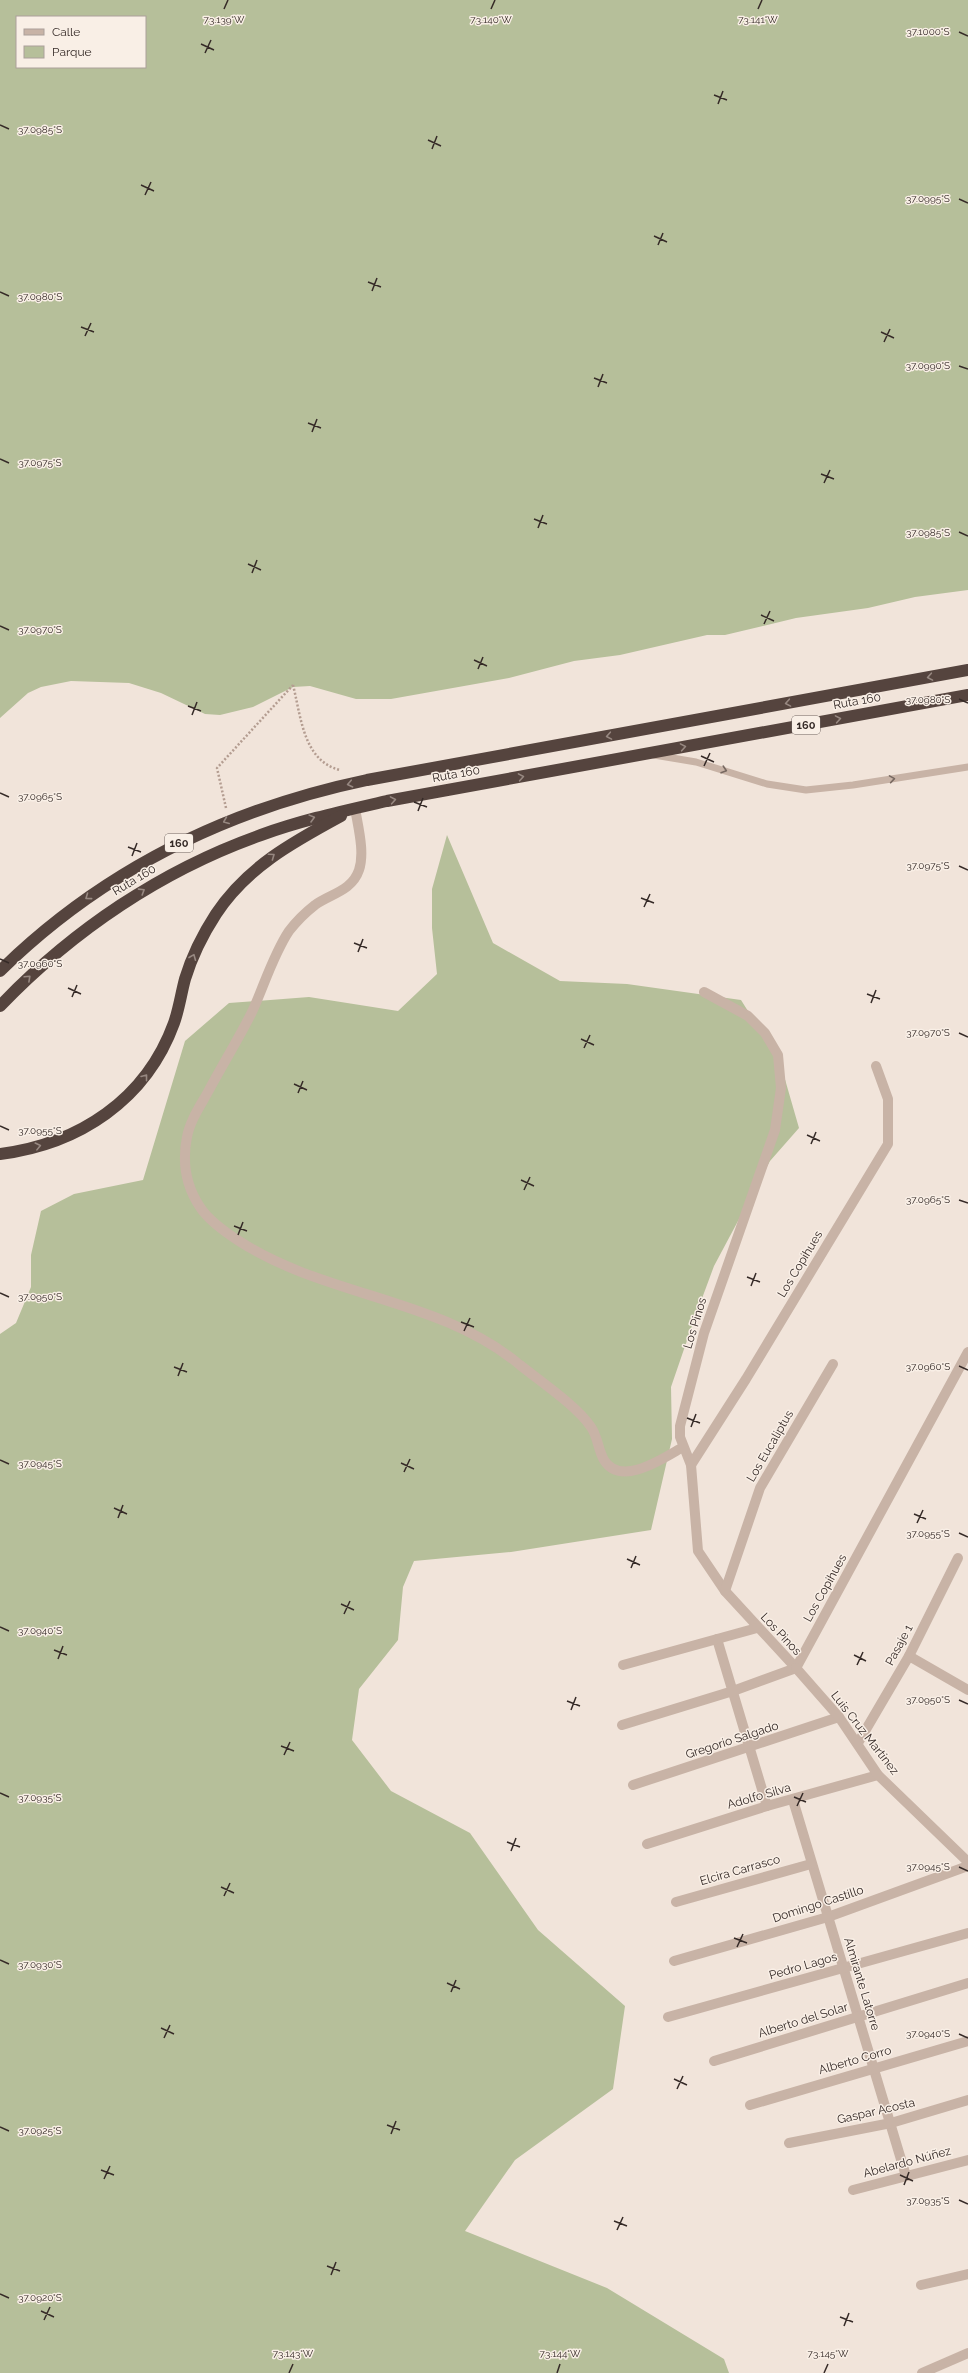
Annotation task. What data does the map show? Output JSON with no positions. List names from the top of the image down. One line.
{"streets":{"highway":["Ruta 160","160"],"street":["Los Copihues","Los Pinos","Los Eucaliptus","Pasaje 1","Luis Cruz Martínez","Gregorio Salgado","Adolfo Silva","Elcira Carrasco","Domingo Castillo","Pedro Lagos","Almirante Latorre","Alberto del Solar","Alberto Corro","Gaspar Acosta","Abelardo Núñez"]},"crossings":[["Los Copihues","Los Pinos"],["Los Copihues","Luis Cruz Martínez"],["Los Pinos","Los Eucaliptus"],["Los Pinos","Luis Cruz Martínez"],["Pasaje 1","Luis Cruz Martínez"],["Luis Cruz Martínez","Gregorio Salgado"],["Luis Cruz Martínez","Adolfo Silva"],["Adolfo Silva","Almirante Latorre"],["Elcira Carrasco","Almirante Latorre"],["Domingo Castillo","Almirante Latorre"],["Pedro Lagos","Almirante Latorre"],["Almirante Latorre","Alberto del Solar"],["Almirante Latorre","Alberto Corro"],["Almirante Latorre","Gaspar Acosta"],["Almirante Latorre","Abelardo Núñez"]],"legend":["Calle","Parque"],"coordinates":["73.140°W","73.139°W","73.141°W","37.1000°S","37.0985°S","37.0995°S","37.0980°S","37.0990°S","37.0975°S","37.0970°S","37.0965°S","37.0960°S","37.0955°S","37.0950°S","37.0945°S","37.0940°S","37.0935°S","37.0930°S","37.0925°S","37.0920°S","73.143°W","73.144°W","73.145°W"]}
